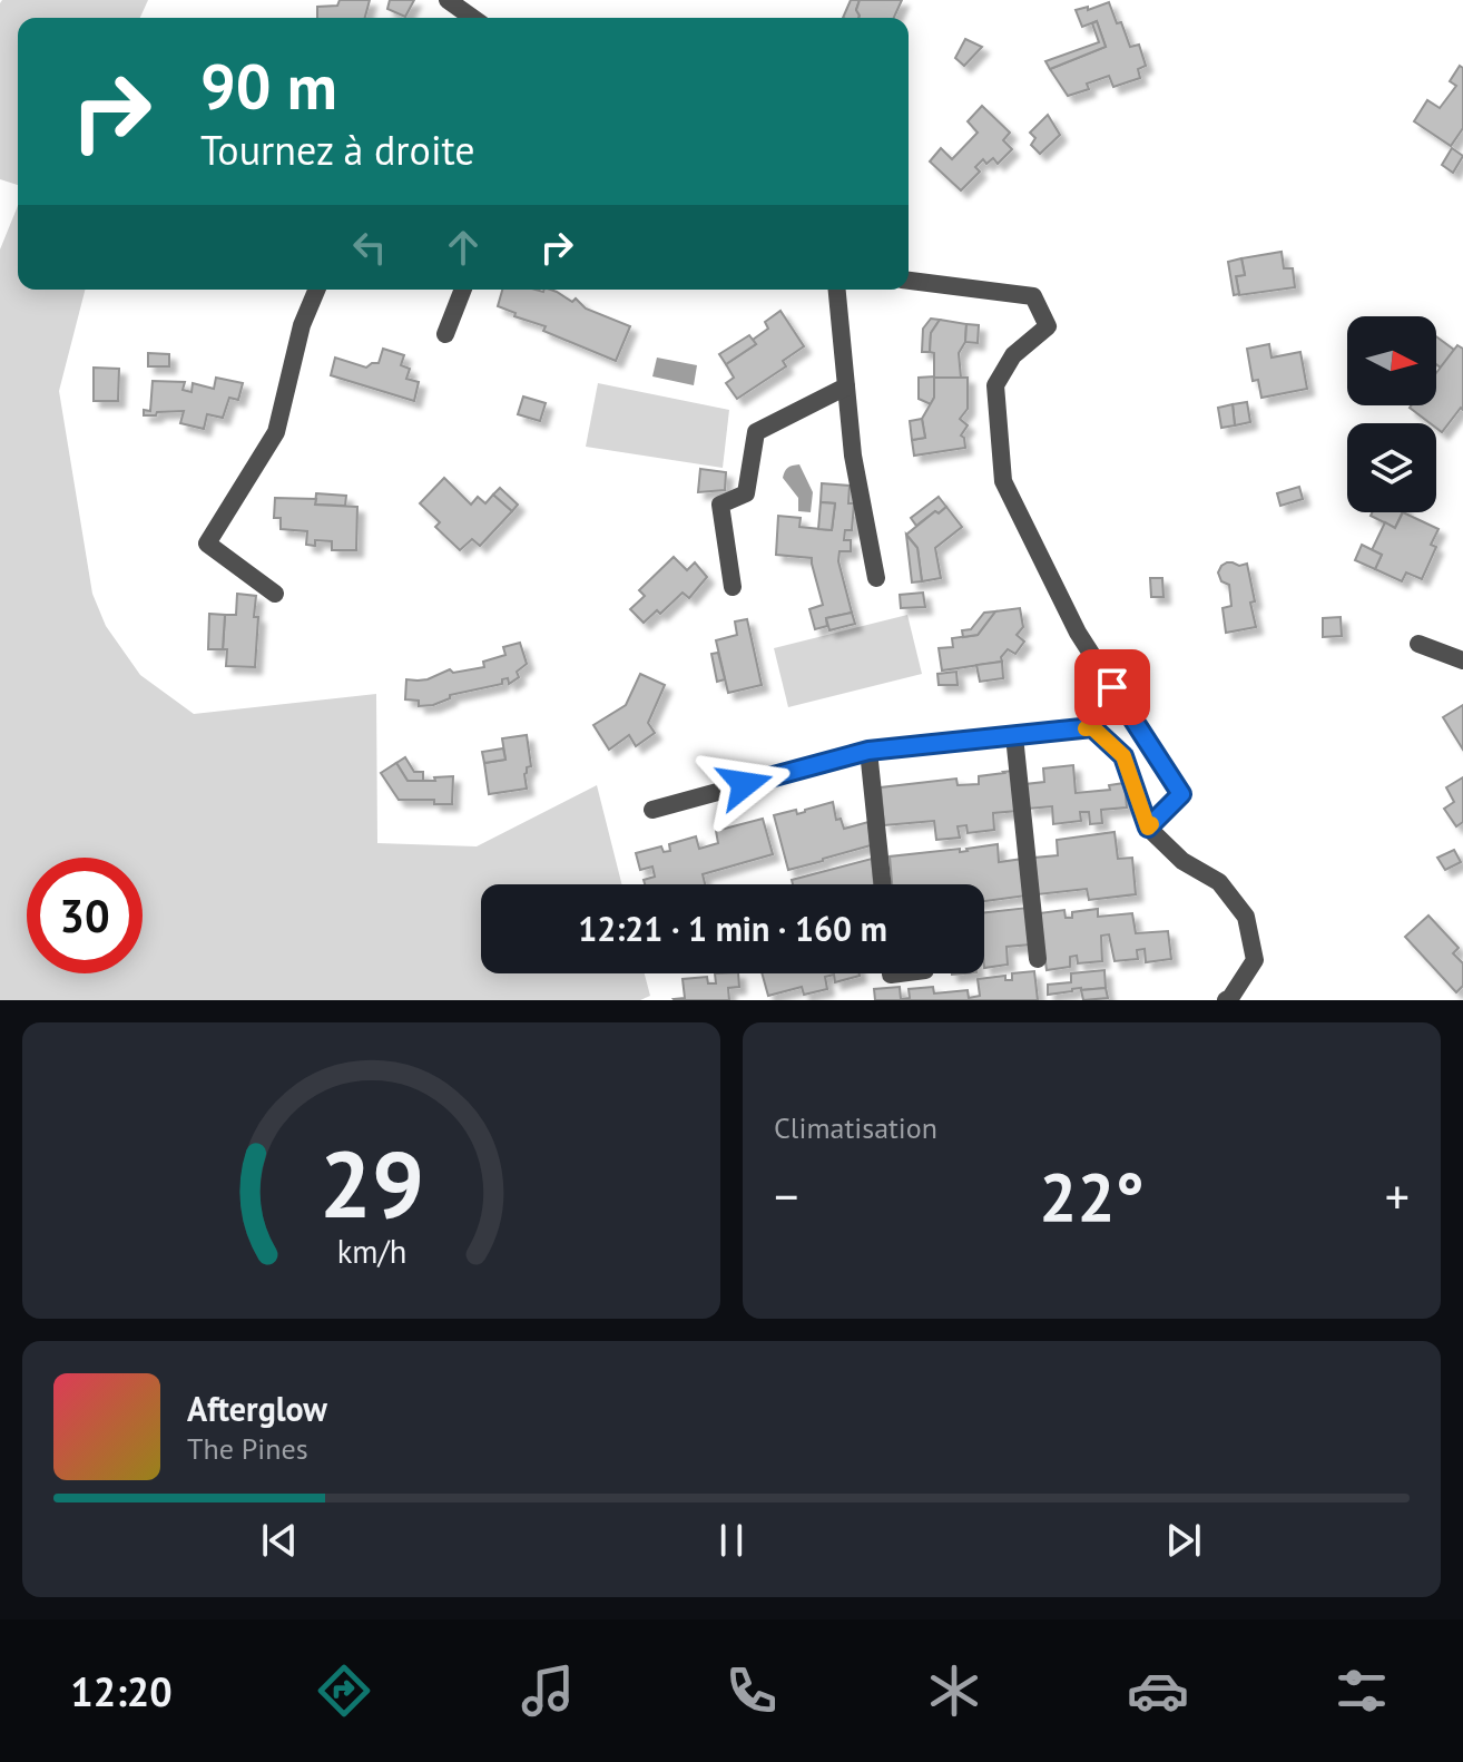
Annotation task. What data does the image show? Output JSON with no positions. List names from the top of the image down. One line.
{"north":"right","page":{"turn":["90 m","Tournez à droite"],"limit":"30","trip":"12:21 · 1 min · 160 m","tile":"Climatisation","heat":["−","22°","+"],"song":["Afterglow","The Pines"],"tabs":"12:20","gauge":["29","km/h"]}}
